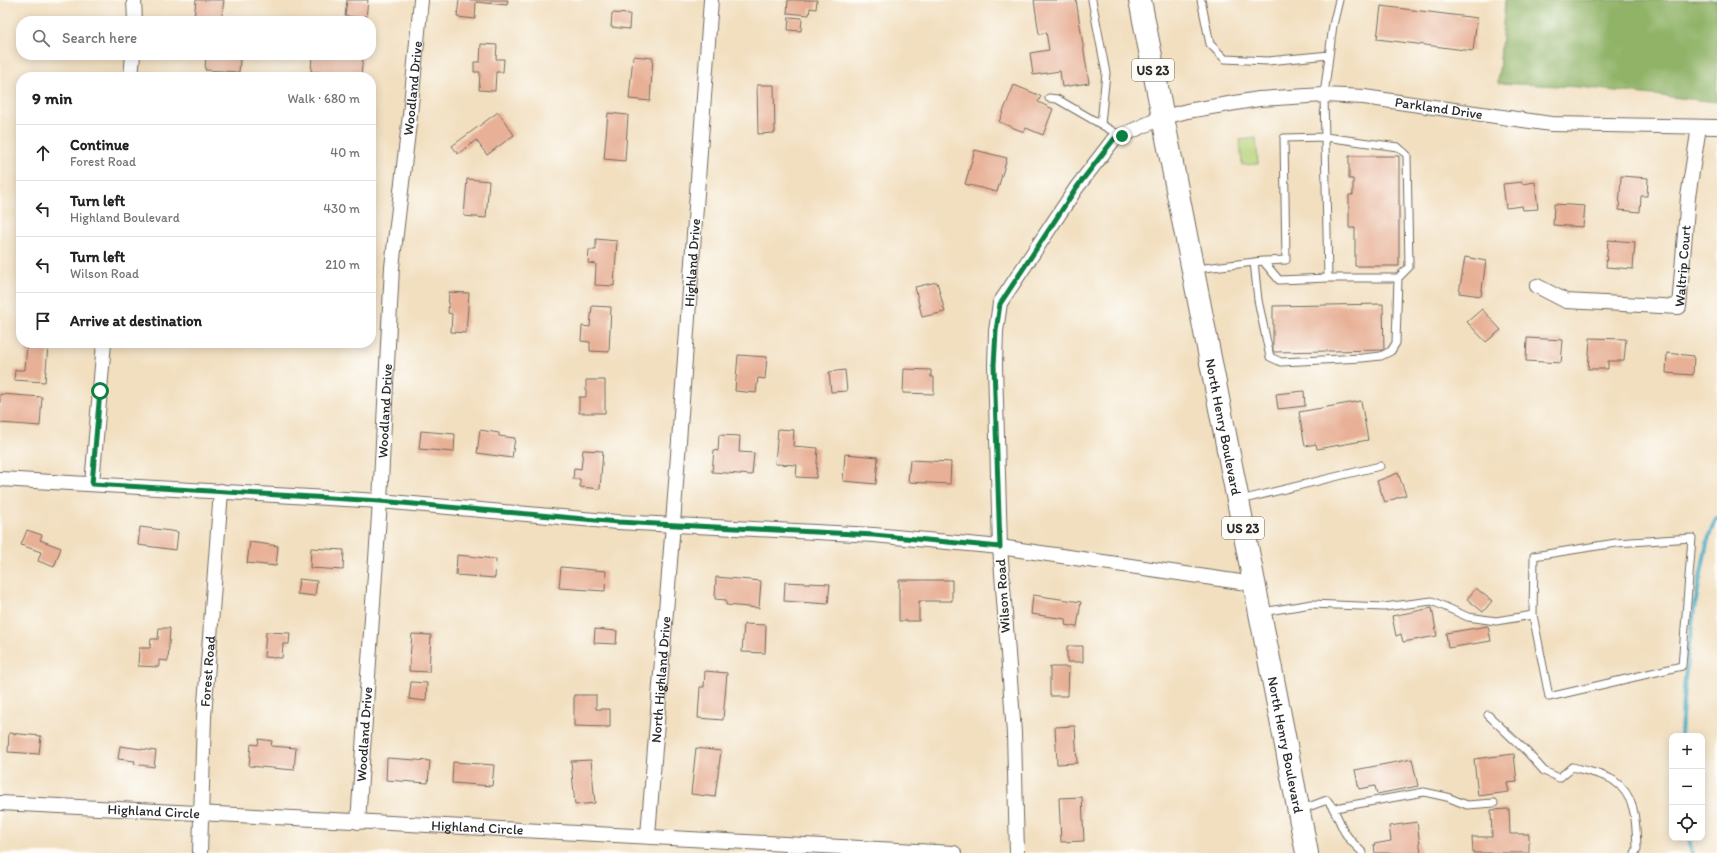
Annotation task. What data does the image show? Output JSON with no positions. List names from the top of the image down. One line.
{"streets":{"main road":["US 23","North Henry Boulevard"],"street":["Woodland Drive","Parkland Drive","Highland Drive","Waltrip Court","Wilson Road","Forest Road","North Highland Drive","Highland Circle"]},"crossings":[["Woodland Drive","Highland Circle"],["Parkland Drive","Waltrip Court"],["Parkland Drive","North Henry Boulevard"],["Parkland Drive","Wilson Road"],["Highland Drive","North Highland Drive"],["North Henry Boulevard","Wilson Road"],["Forest Road","Highland Circle"],["North Highland Drive","Highland Circle"]],"page":{"search":"Search here","heading":["9 min","Walk · 680 m"],"list":[["Continue","Forest Road","40 m"],["Turn left","Highland Boulevard","430 m"],["Turn left","Wilson Road","210 m"],"Arrive at destination"],"map_buttons":["+","−"]}}
